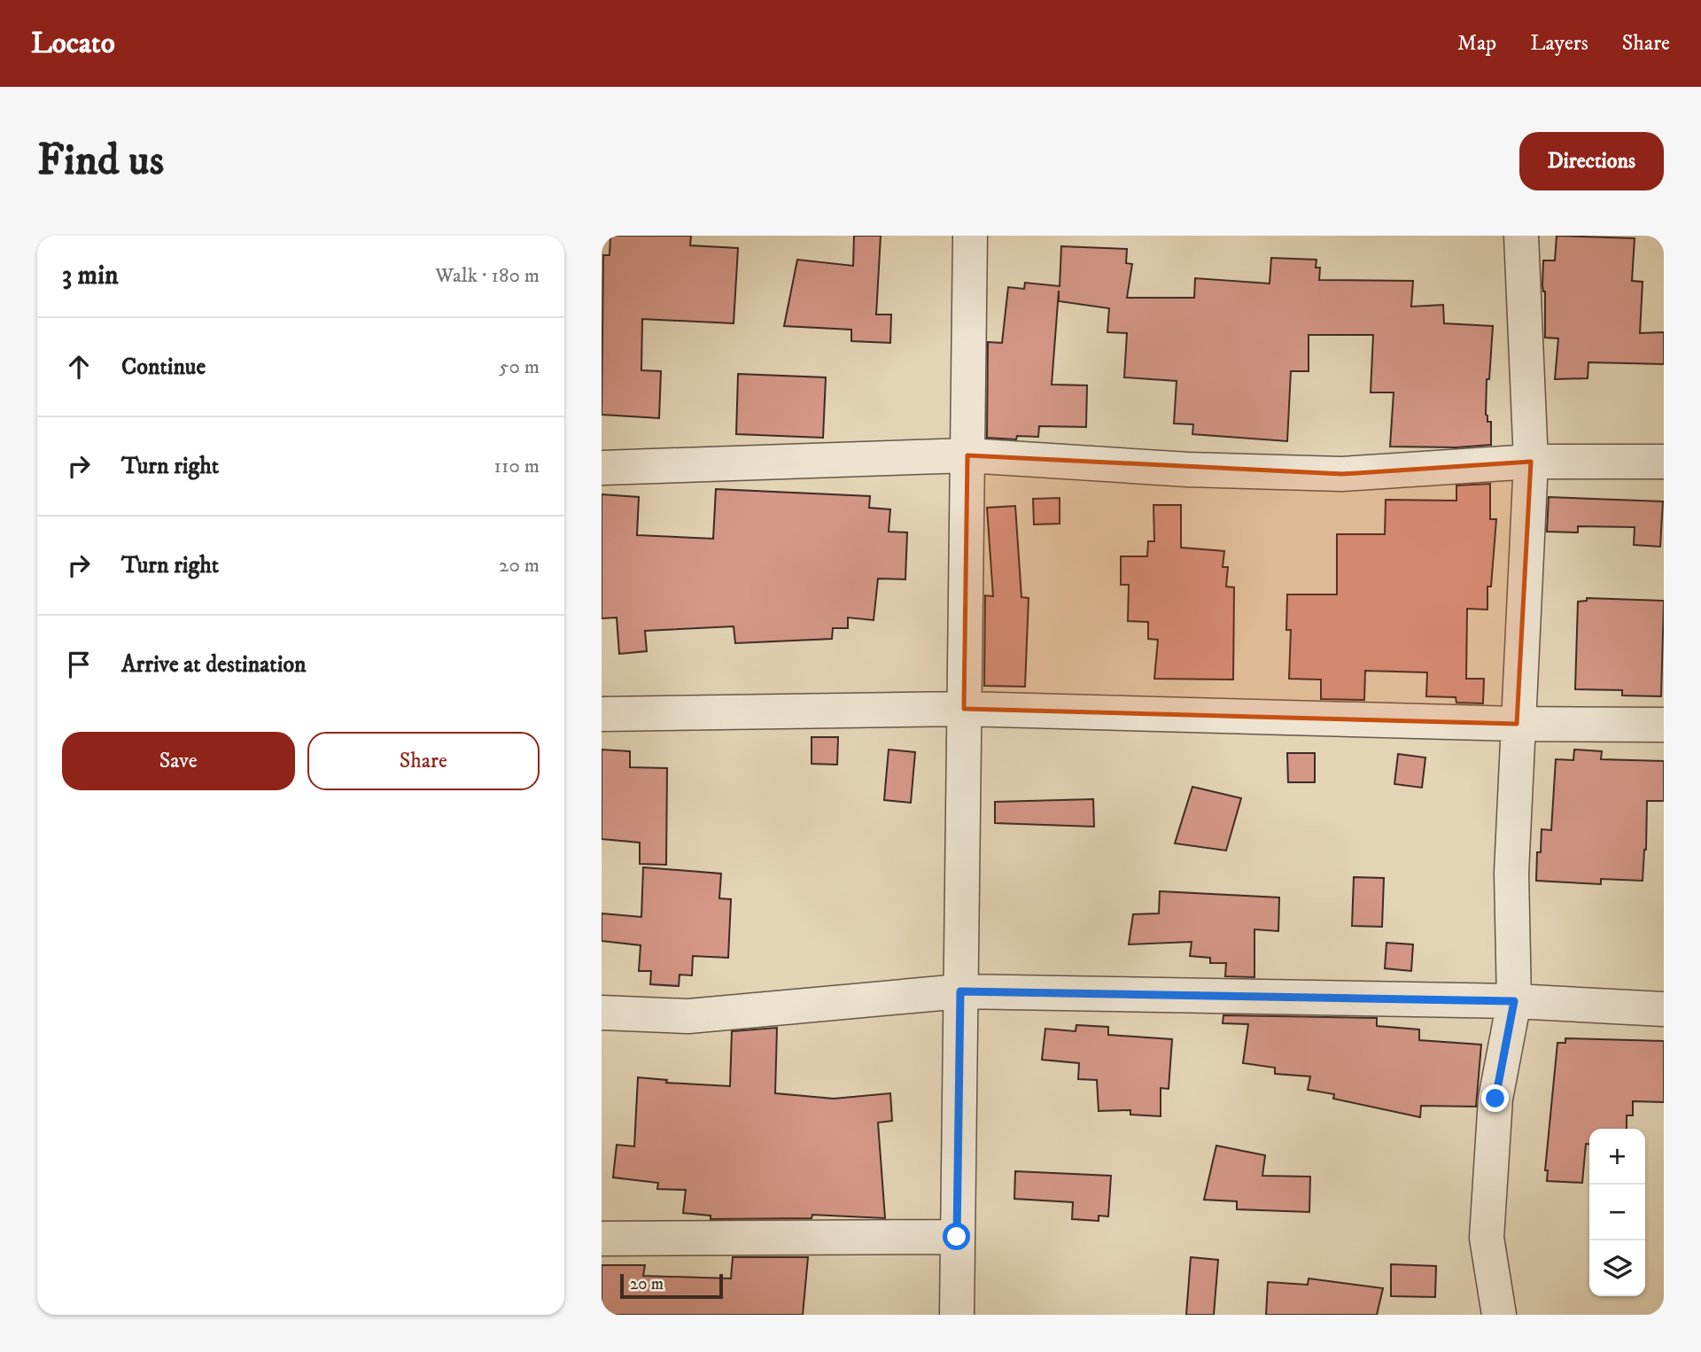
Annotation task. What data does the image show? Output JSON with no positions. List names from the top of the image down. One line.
{"scale_bar":"20 m","page":{"header":"Locato","nav":["Map","Layers","Share"],"buttons":["Directions",["Save","Share"]],"title":"Find us","heading":["3 min","Walk · 180 m"],"list":[["Continue","50 m"],["Turn right","110 m"],["Turn right","20 m"],"Arrive at destination"],"map_buttons":["+","−"],"scale":"20 m"}}
